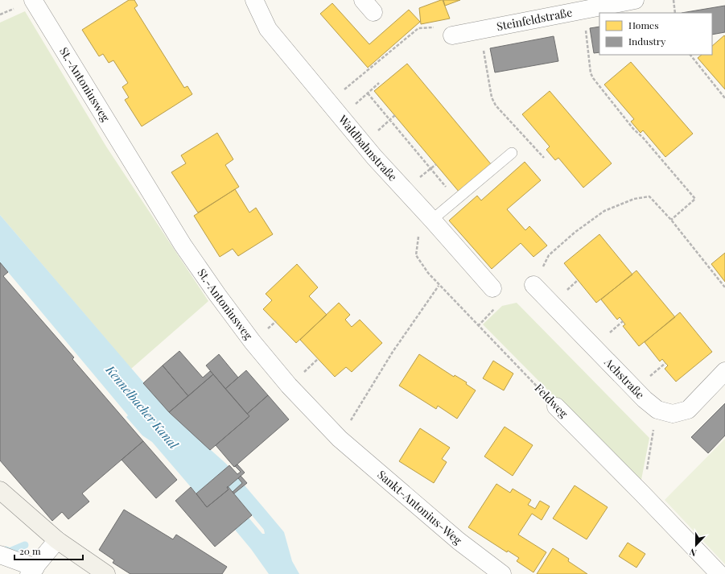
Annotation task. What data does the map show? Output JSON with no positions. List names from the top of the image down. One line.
{"streets":{"street":["Steinfeldstraße","St.-Antoniusweg","Waldbahnstraße","Achstraße","Feldweg","Sankt-Antonius-Weg"]},"crossings":[["St.-Antoniusweg","Sankt-Antonius-Weg"],["Waldbahnstraße","Feldweg"]],"water":["Kennelbacher Kanal"],"legend":["Homes","Industry"],"scale_bar":"20 m","north":"bottom"}
